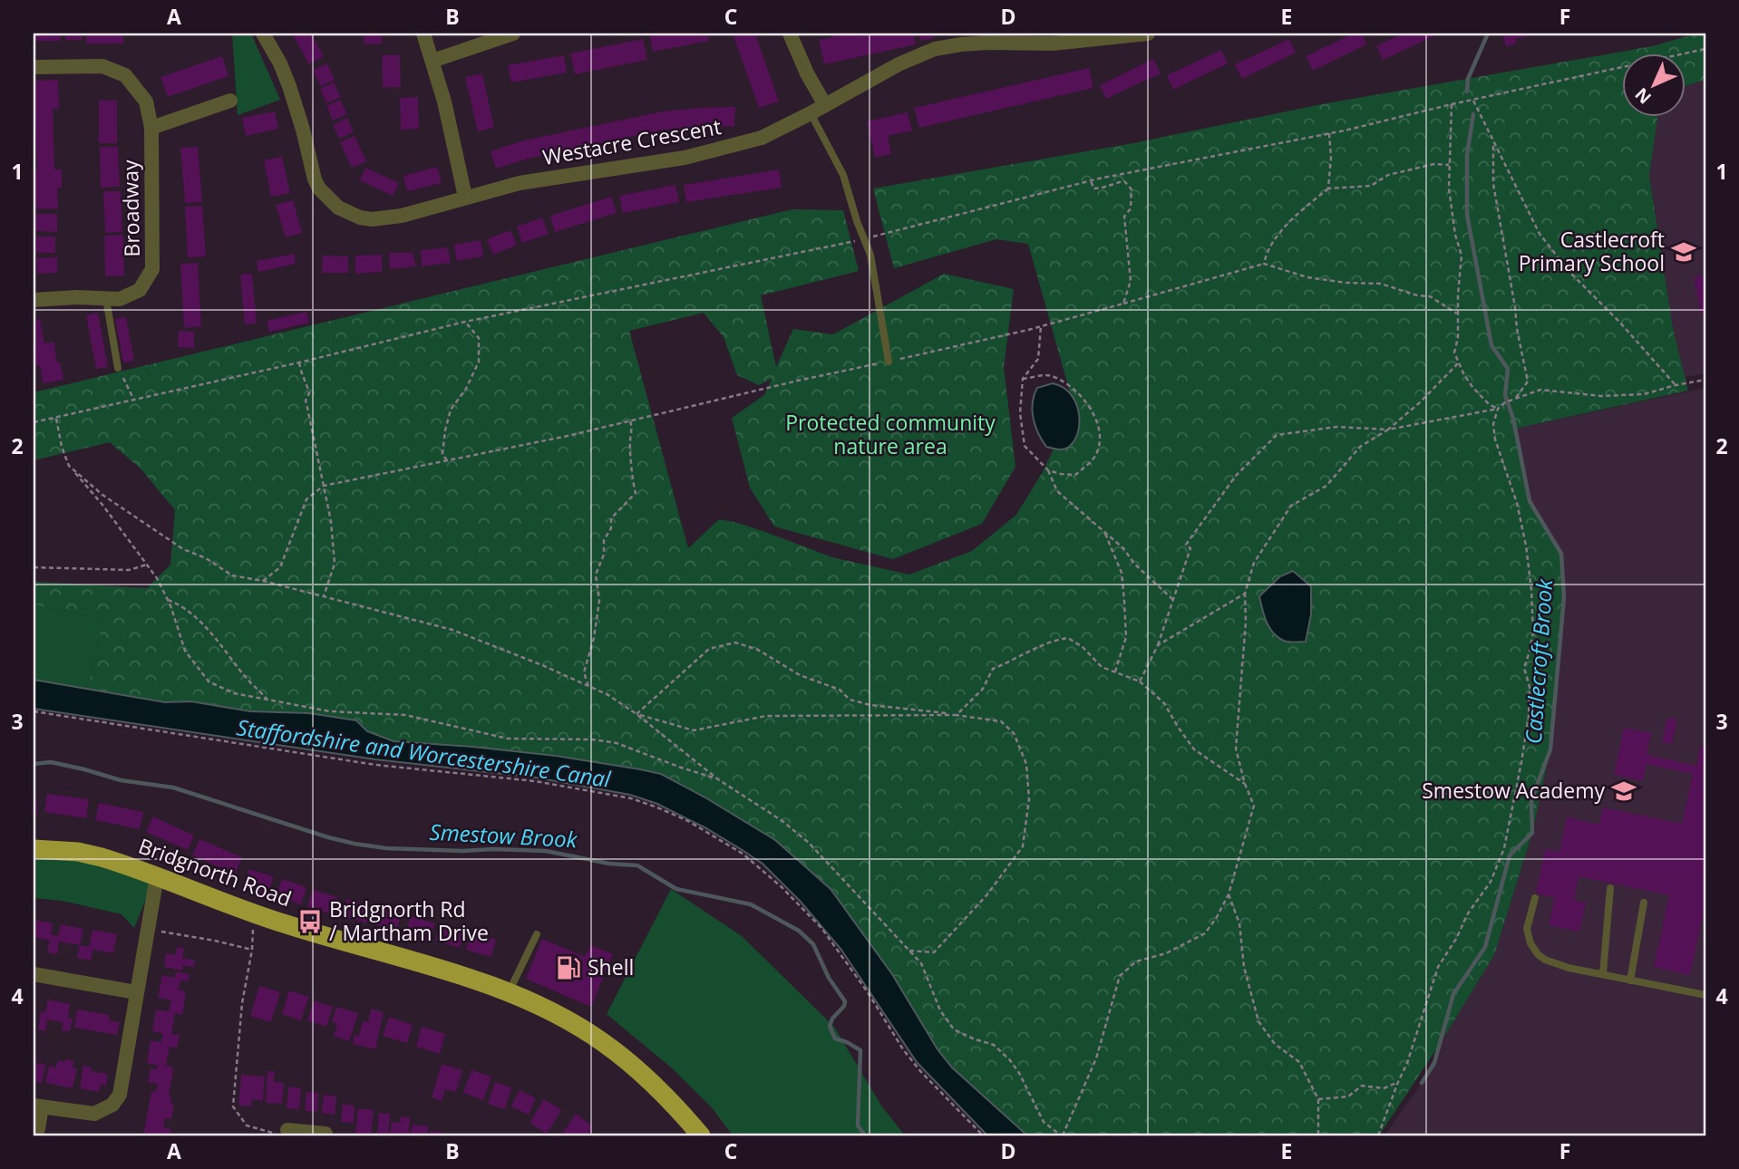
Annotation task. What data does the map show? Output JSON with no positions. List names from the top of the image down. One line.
{"streets":{"highway":["Bridgnorth Road"],"street":["Westacre Crescent","Broadway"]},"water":["Castlecroft Brook","Staffordshire and Worcestershire Canal","Smestow Brook"],"parks":["Protected community nature area"],"places":{"school or university":["Castlecroft Primary School","Smestow Academy"],"bus stop":["Bridgnorth Rd / Martham Drive"],"fuel station":["Shell"]},"north":"bottom left","grid":{"columns":["A","B","C","D","E","F"],"rows":["1","2","3","4"]}}
